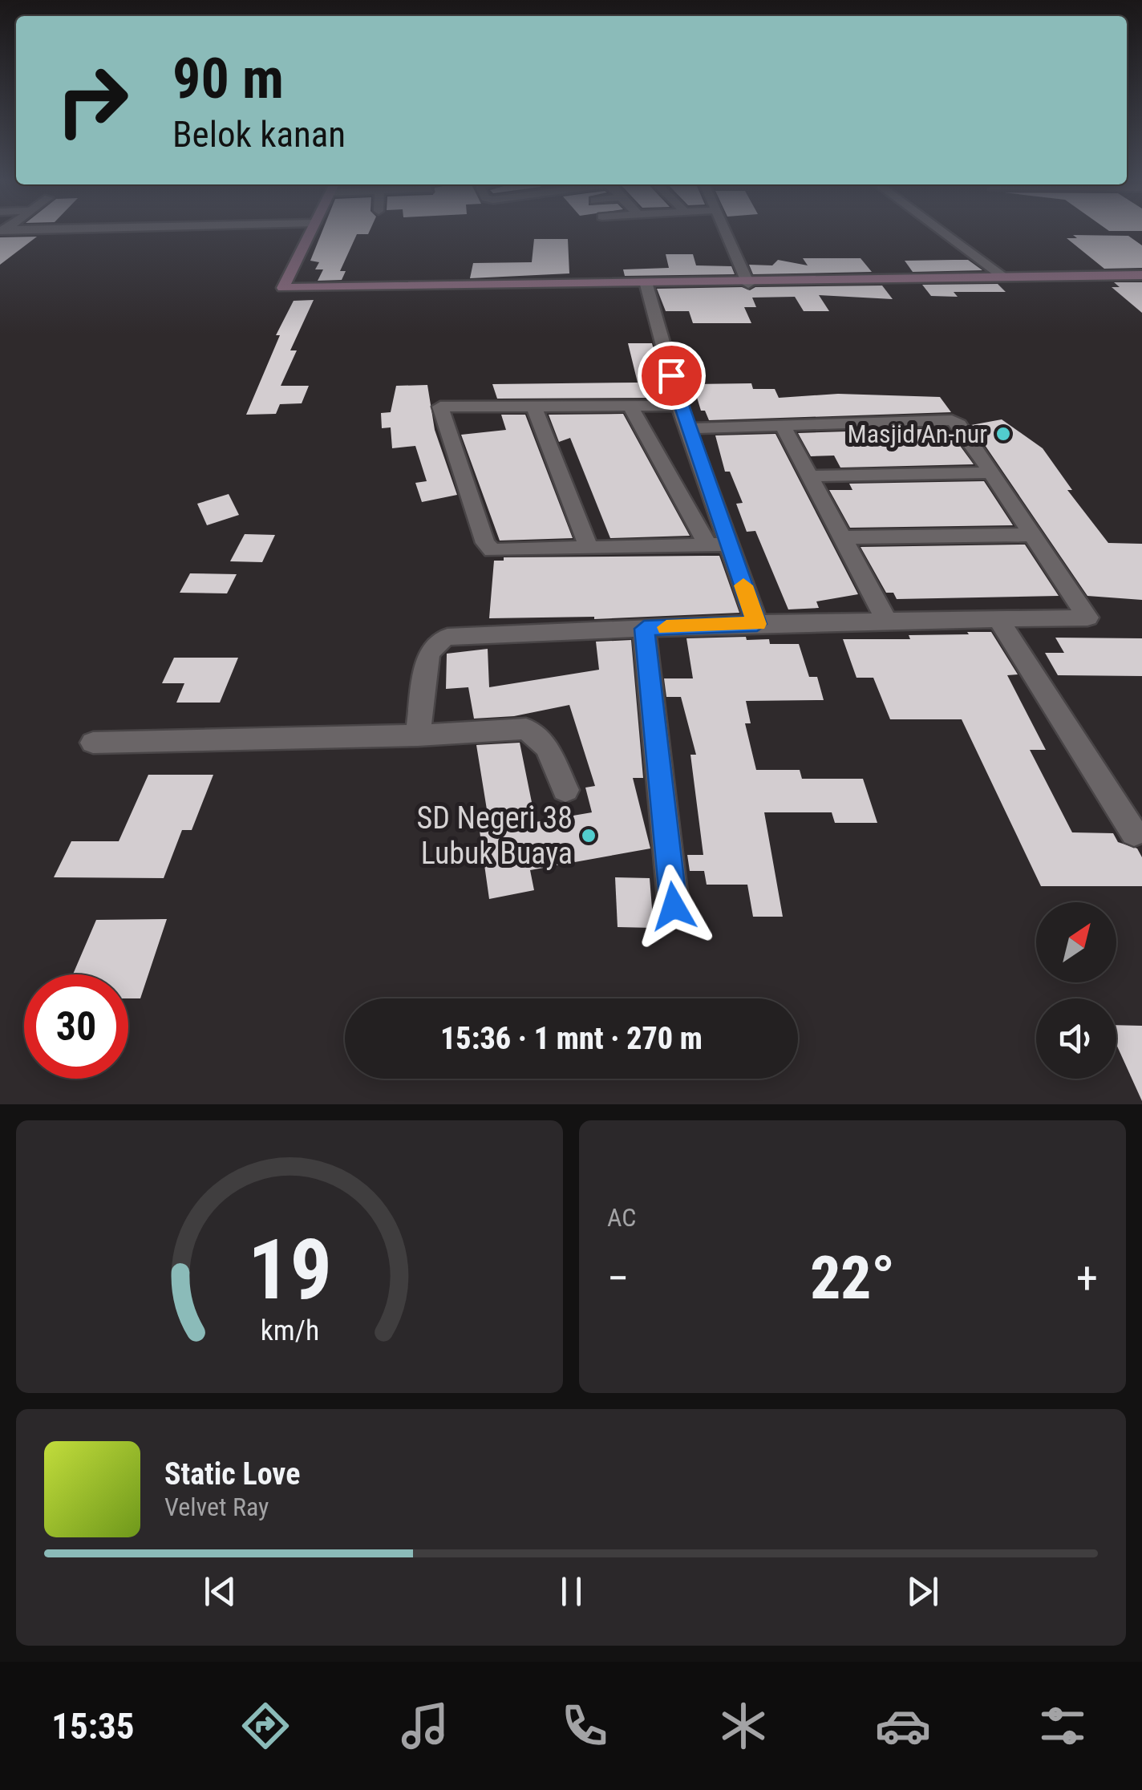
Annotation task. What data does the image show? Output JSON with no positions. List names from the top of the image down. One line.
{"places":["Masjid An-nur","SD Negeri 38 Lubuk Buaya"],"north":"top right","page":{"turn":["90 m","Belok kanan"],"limit":"30","trip":"15:36 · 1 mnt · 270 m","tile":"AC","heat":["−","22°","+"],"song":["Static Love","Velvet Ray"],"tabs":"15:35","gauge":["19","km/h"]}}
